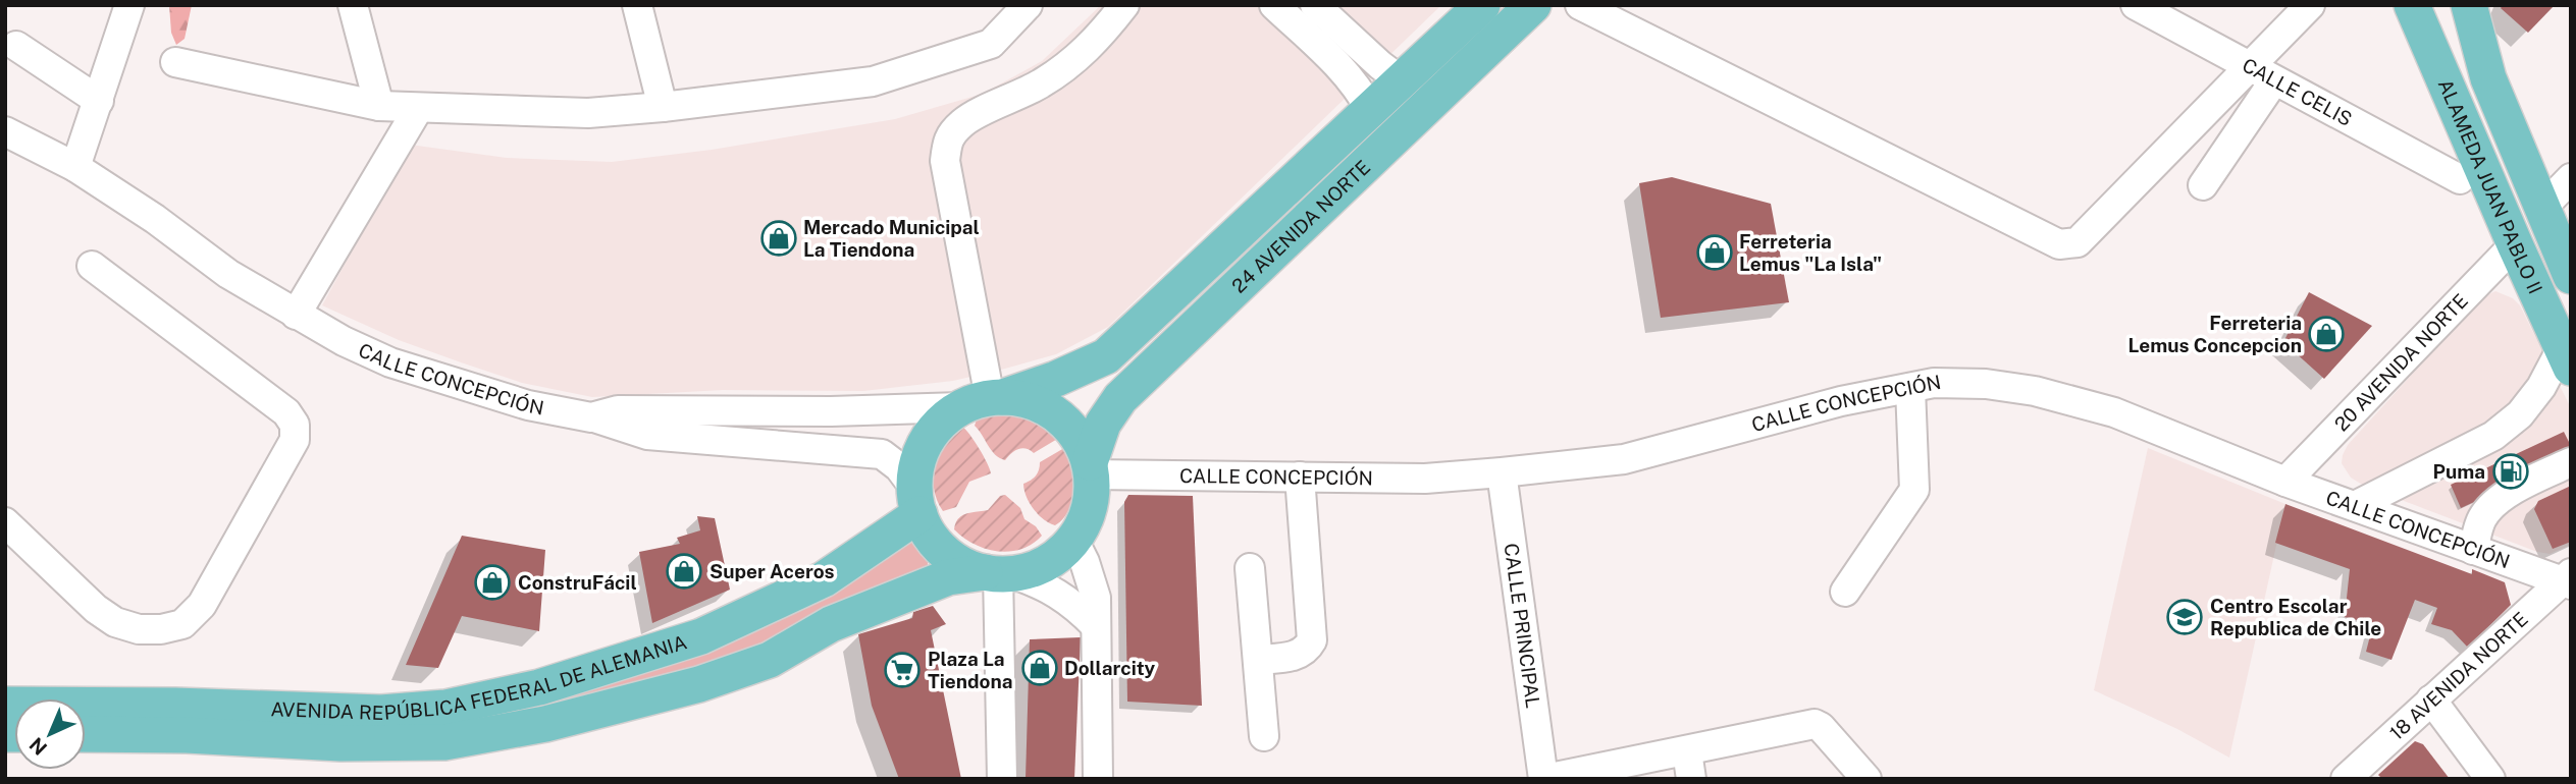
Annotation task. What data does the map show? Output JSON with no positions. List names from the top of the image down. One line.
{"streets":{"main road":["ALAMEDA JUAN PABLO II","24 AVENIDA NORTE","AVENIDA REPÚBLICA FEDERAL DE ALEMANIA"],"street":["CALLE CELIS","20 AVENIDA NORTE","CALLE CONCEPCIÓN","CALLE PRINCIPAL","18 AVENIDA NORTE"]},"crossings":[["ALAMEDA JUAN PABLO II","20 AVENIDA NORTE"],["24 AVENIDA NORTE","CALLE CONCEPCIÓN"],["24 AVENIDA NORTE","AVENIDA REPÚBLICA FEDERAL DE ALEMANIA"],["20 AVENIDA NORTE","CALLE CONCEPCIÓN"],["CALLE CONCEPCIÓN","CALLE PRINCIPAL"],["CALLE CONCEPCIÓN","AVENIDA REPÚBLICA FEDERAL DE ALEMANIA"],["CALLE CONCEPCIÓN","18 AVENIDA NORTE"]],"places":{"shop":["Mercado Municipal La Tiendona","Ferreteria Lemus \"La Isla\"","Ferreteria Lemus Concepcion","Super Aceros","ConstruFácil","Dollarcity"],"fuel station":["Puma"],"school or university":["Centro Escolar Republica de Chile"],"supermarket":["Plaza La Tiendona"]},"north":"bottom left"}
